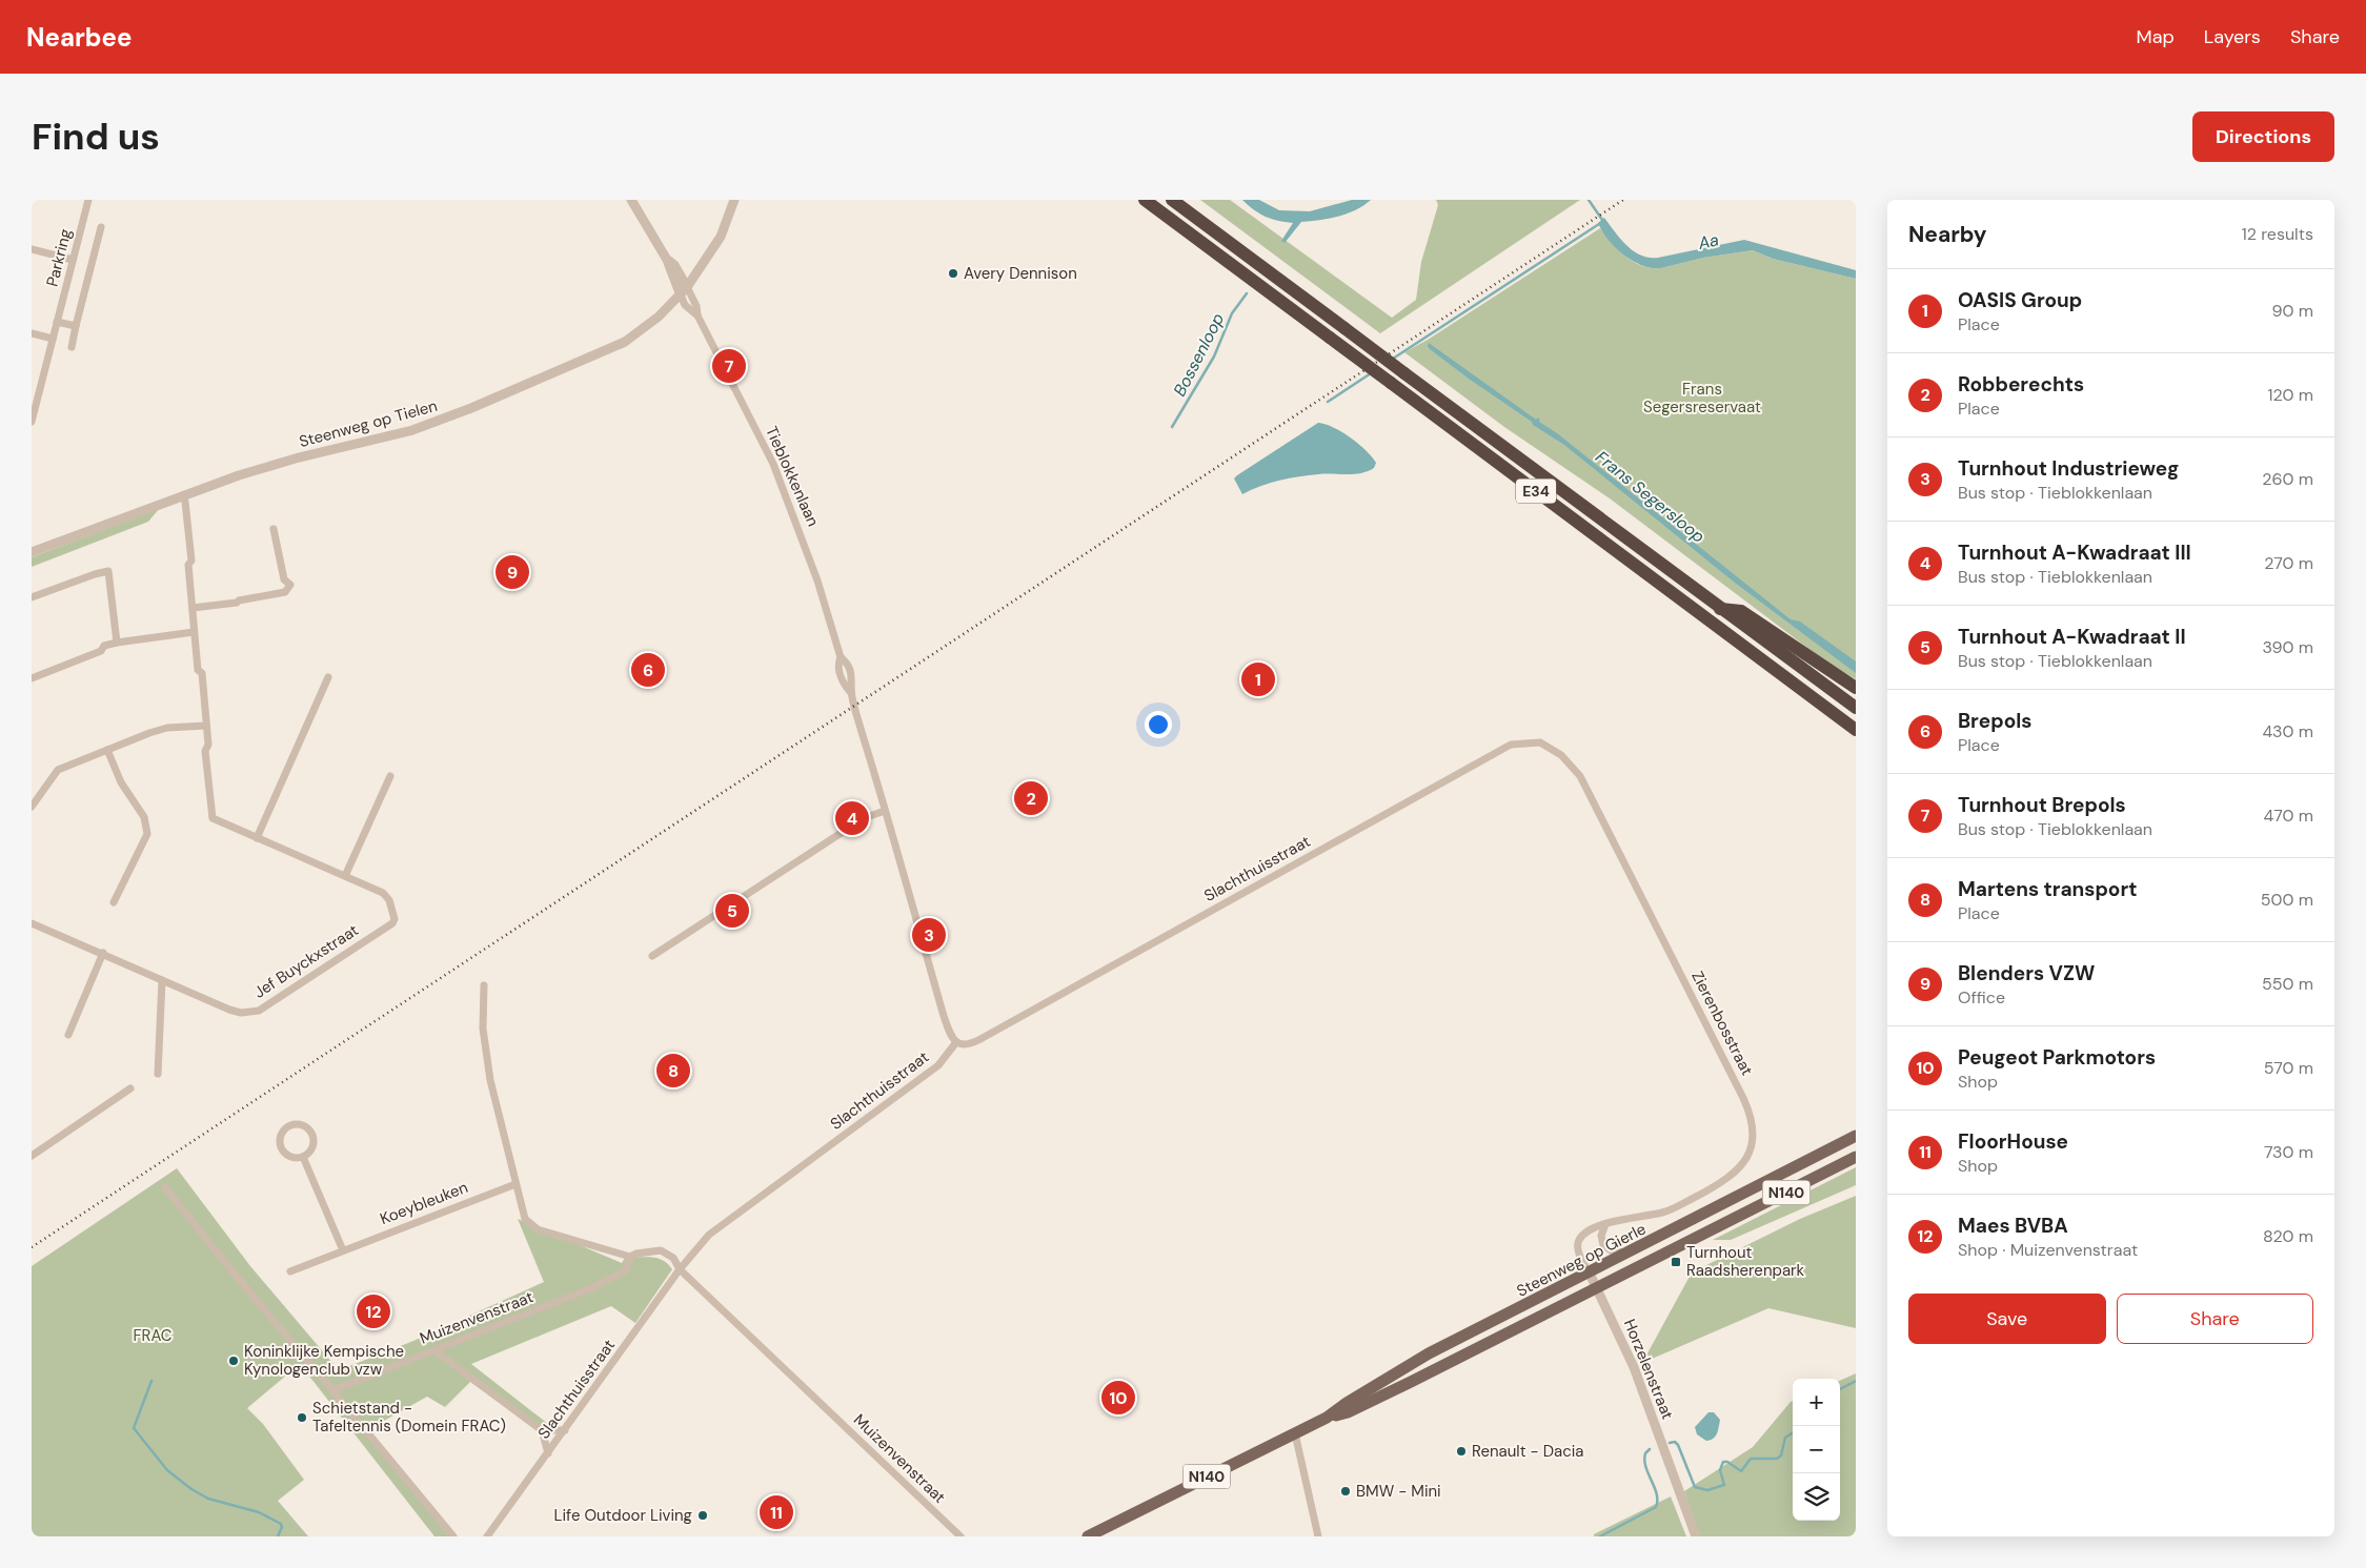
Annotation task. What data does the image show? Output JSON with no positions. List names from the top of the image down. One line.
{"streets":{"highway":["E34"],"main road":["N140","Steenweg op Gierle"],"street":["Parkring","Steenweg op Tielen","Tieblokkenlaan","Slachthuisstraat","Jef Buyckxstraat","Zierenbosstraat","Koeybleuken","Muizenvenstraat","Horzelenstraat"]},"crossings":[["Steenweg op Tielen","Tieblokkenlaan"],["Steenweg op Tielen","Jef Buyckxstraat"],["Tieblokkenlaan","Slachthuisstraat"],["Slachthuisstraat","Zierenbosstraat"],["Slachthuisstraat","Muizenvenstraat"],["Zierenbosstraat","Steenweg op Gierle"],["Zierenbosstraat","Horzelenstraat"],["Koeybleuken","Muizenvenstraat"],["Steenweg op Gierle","Horzelenstraat"]],"water":["Aa","Bossenloop","Frans Segersloop"],"parks":["Frans Segersreservaat","FRAC"],"places":{"other":["Avery Dennison","Koninklijke Kempische Kynologenclub vzw","Schietstand - Tafeltennis (Domein FRAC)","Renault - Dacia","BMW - Mini","Life Outdoor Living"],"transit":["Turnhout Raadsherenpark"]},"page":{"header":"Nearbee","nav":["Map","Layers","Share"],"buttons":["Directions",["Save","Share"]],"title":"Find us","heading":["Nearby","12 results"],"list":[{"mark":"1","name":"OASIS Group","note":"Place","value":"90 m"},{"mark":"2","name":"Robberechts","note":"Place","value":"120 m"},{"mark":"3","name":"Turnhout Industrieweg","note":"Bus stop · Tieblokkenlaan","value":"260 m"},{"mark":"4","name":"Turnhout A-Kwadraat III","note":"Bus stop · Tieblokkenlaan","value":"270 m"},{"mark":"5","name":"Turnhout A-Kwadraat II","note":"Bus stop · Tieblokkenlaan","value":"390 m"},{"mark":"6","name":"Brepols","note":"Place","value":"430 m"},{"mark":"7","name":"Turnhout Brepols","note":"Bus stop · Tieblokkenlaan","value":"470 m"},{"mark":"8","name":"Martens transport","note":"Place","value":"500 m"},{"mark":"9","name":"Blenders VZW","note":"Office","value":"550 m"},{"mark":"10","name":"Peugeot Parkmotors","note":"Shop","value":"570 m"},{"mark":"11","name":"FloorHouse","note":"Shop","value":"730 m"},{"mark":"12","name":"Maes BVBA","note":"Shop · Muizenvenstraat","value":"820 m"}],"pins":["7","9","6","1","2","4","5","3","8","12","10","11"],"map_buttons":["+","−"]}}
